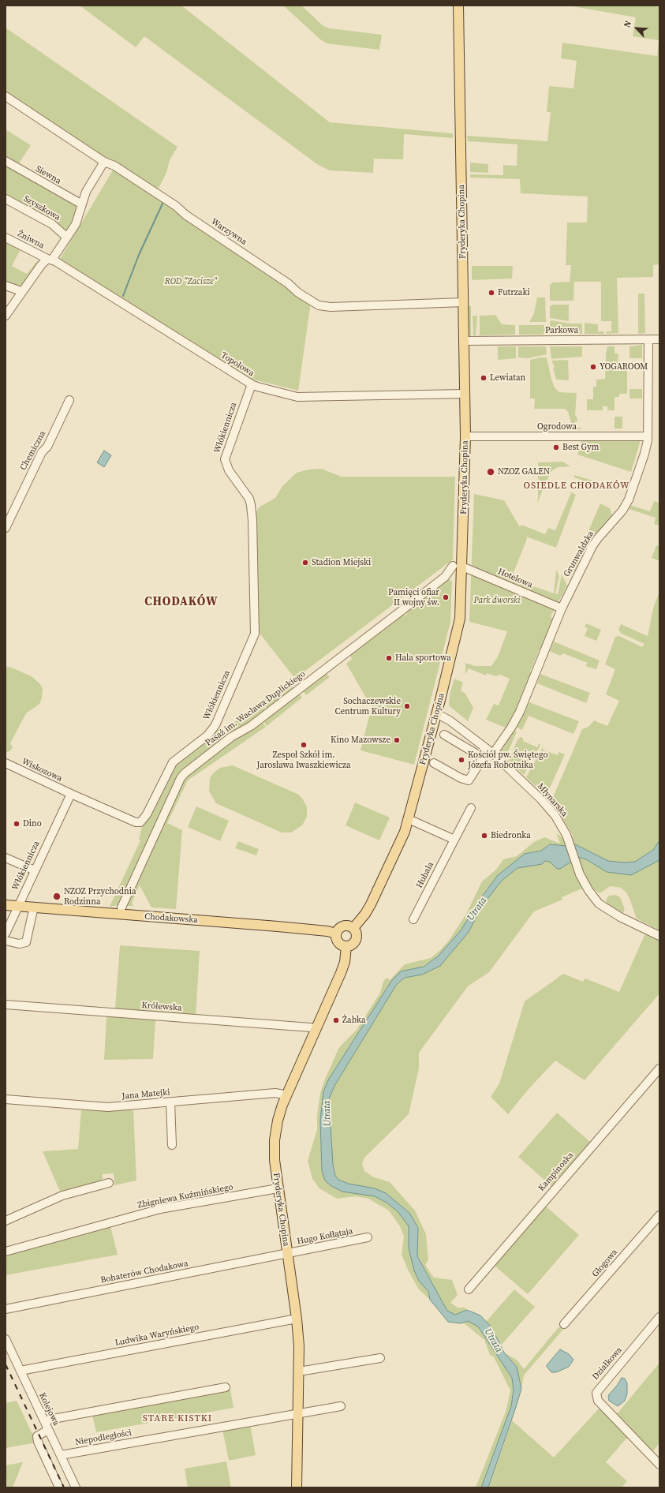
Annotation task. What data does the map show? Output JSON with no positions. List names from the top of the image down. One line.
{"streets":{"main road":["Fryderyka Chopina","Chodakowska"],"street":["Siewna","Szyszkowa","Warzywna","Żniwna","Parkowa","Topolowa","Ogrodowa","Włókiennicza","Chemiczna","Grunwaldzka","Hotelowa","Pasaż im. Wacława Duplickiego","Wiskozowa","Młynarska","Hubala","Królewska","Jana Matejki","Kampinoska","Zbigniewa Kuźmińskiego","Hugo Kołłątaja","Głogowa","Bohaterów Chodakowa","Ludwika Waryńskiego","Działkowa","Kolejowa","Niepodległości"]},"crossings":[["Fryderyka Chopina","Warzywna"],["Fryderyka Chopina","Parkowa"],["Fryderyka Chopina","Topolowa"],["Fryderyka Chopina","Ogrodowa"],["Fryderyka Chopina","Hotelowa"],["Fryderyka Chopina","Pasaż im. Wacława Duplickiego"],["Fryderyka Chopina","Młynarska"],["Fryderyka Chopina","Chodakowska"],["Fryderyka Chopina","Królewska"],["Fryderyka Chopina","Jana Matejki"],["Fryderyka Chopina","Zbigniewa Kuźmińskiego"],["Fryderyka Chopina","Hugo Kołłątaja"],["Fryderyka Chopina","Bohaterów Chodakowa"],["Fryderyka Chopina","Ludwika Waryńskiego"],["Fryderyka Chopina","Niepodległości"],["Żniwna","Topolowa"],["Parkowa","Grunwaldzka"],["Topolowa","Włókiennicza"],["Ogrodowa","Grunwaldzka"],["Włókiennicza","Wiskozowa"],["Włókiennicza","Chodakowska"],["Grunwaldzka","Hotelowa"],["Grunwaldzka","Młynarska"],["Hotelowa","Pasaż im. Wacława Duplickiego"],["Hugo Kołłątaja","Bohaterów Chodakowa"],["Ludwika Waryńskiego","Kolejowa"],["Kolejowa","Niepodległości"]],"districts":["OSIEDLE CHODAKÓW","CHODAKÓW","STARE KISTKI"],"water":["Utrata"],"parks":["ROD \"Zacisze\"","Park dworski"],"places":["Futrzaki","YOGAROOM","Lewiatan","Best Gym","NZOZ GALEN","Stadion Miejski","Pamięci ofiar II wojny św.","Hala sportowa","Sochaczewskie Centrum Kultury","Kino Mazowsze","Zespoł Szkół im. Jarosława Iwaszkiewicza","Kościół pw. Świętego Józefa Robotnika","Dino","Biedronka","NZOZ Przychodnia Rodzinna","Żabka"],"north":"top left"}
